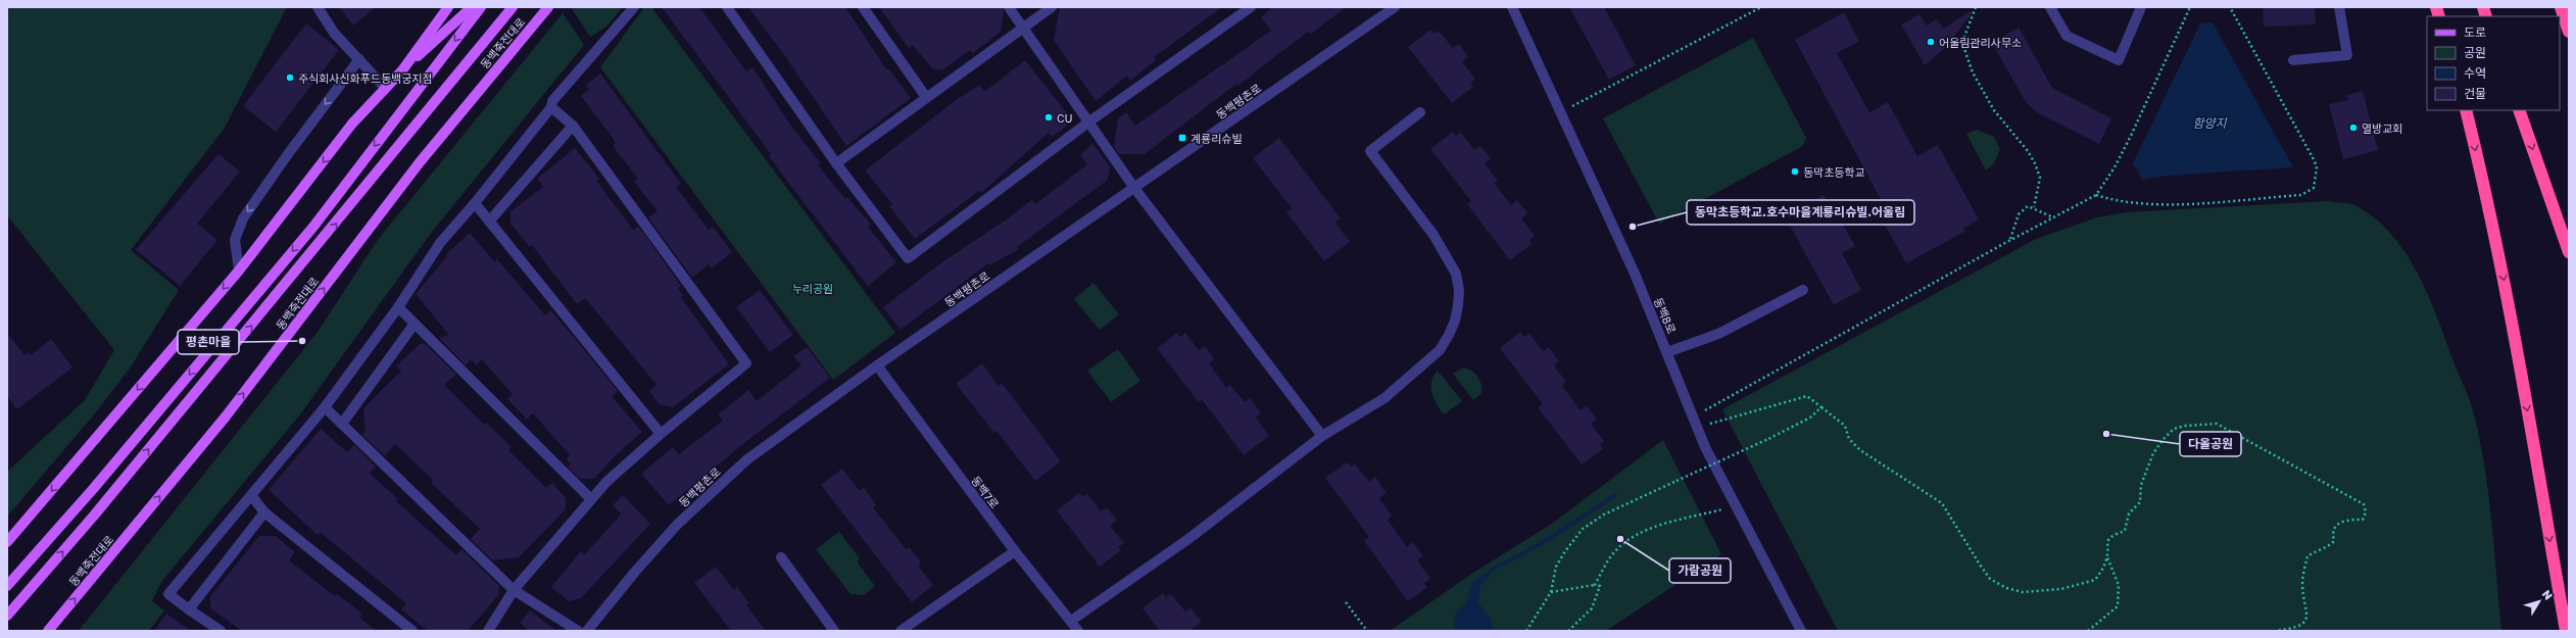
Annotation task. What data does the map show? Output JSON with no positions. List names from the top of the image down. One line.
{"streets":{"main road":["동백죽전대로"],"street":["동백평촌로","동백8로","동백7로"]},"crossings":[["동백평촌로","동백7로"]],"water":["함양지"],"parks":["누리공원"],"places":{"other":["어울림관리사무소","주식회사신화푸드동백궁지점","CU","열방교회","동막초등학교","동막초등학교.호수마을계룡리슈빌.어울림","평촌마을","다올공원","가람공원"],"transit":["계룡리슈빌"]},"legend":["도로","공원","수역","건물"],"north":"top right"}
